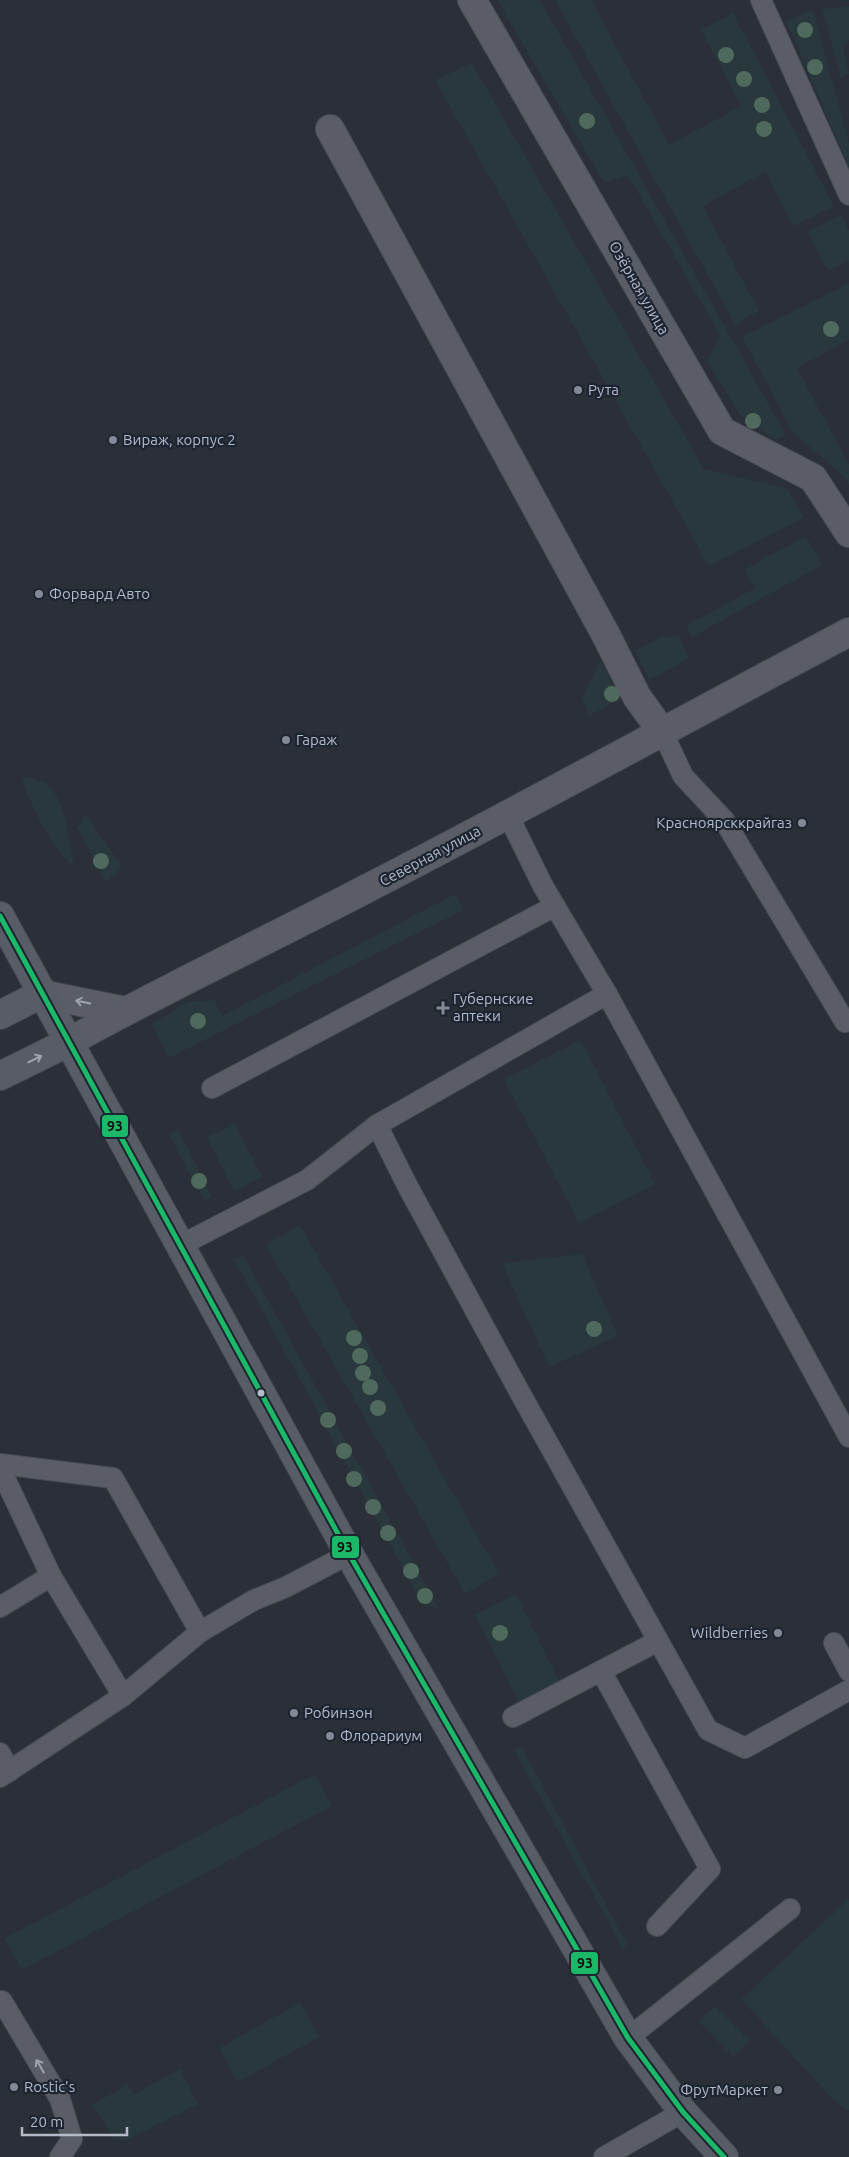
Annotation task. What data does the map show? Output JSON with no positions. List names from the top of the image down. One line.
{"streets":{"street":["Озёрная улица","Северная улица"]},"places":{"other":["Рута","Вираж, корпус 2","Форвард Авто","Гараж","Красноярсккрайгаз","Wildberries","Робинзон","Флорариум","Rostic's","ФрутМаркет"],"health":["Губернские аптеки"]},"lines":["transit line 93"],"scale_bar":"20 m"}
